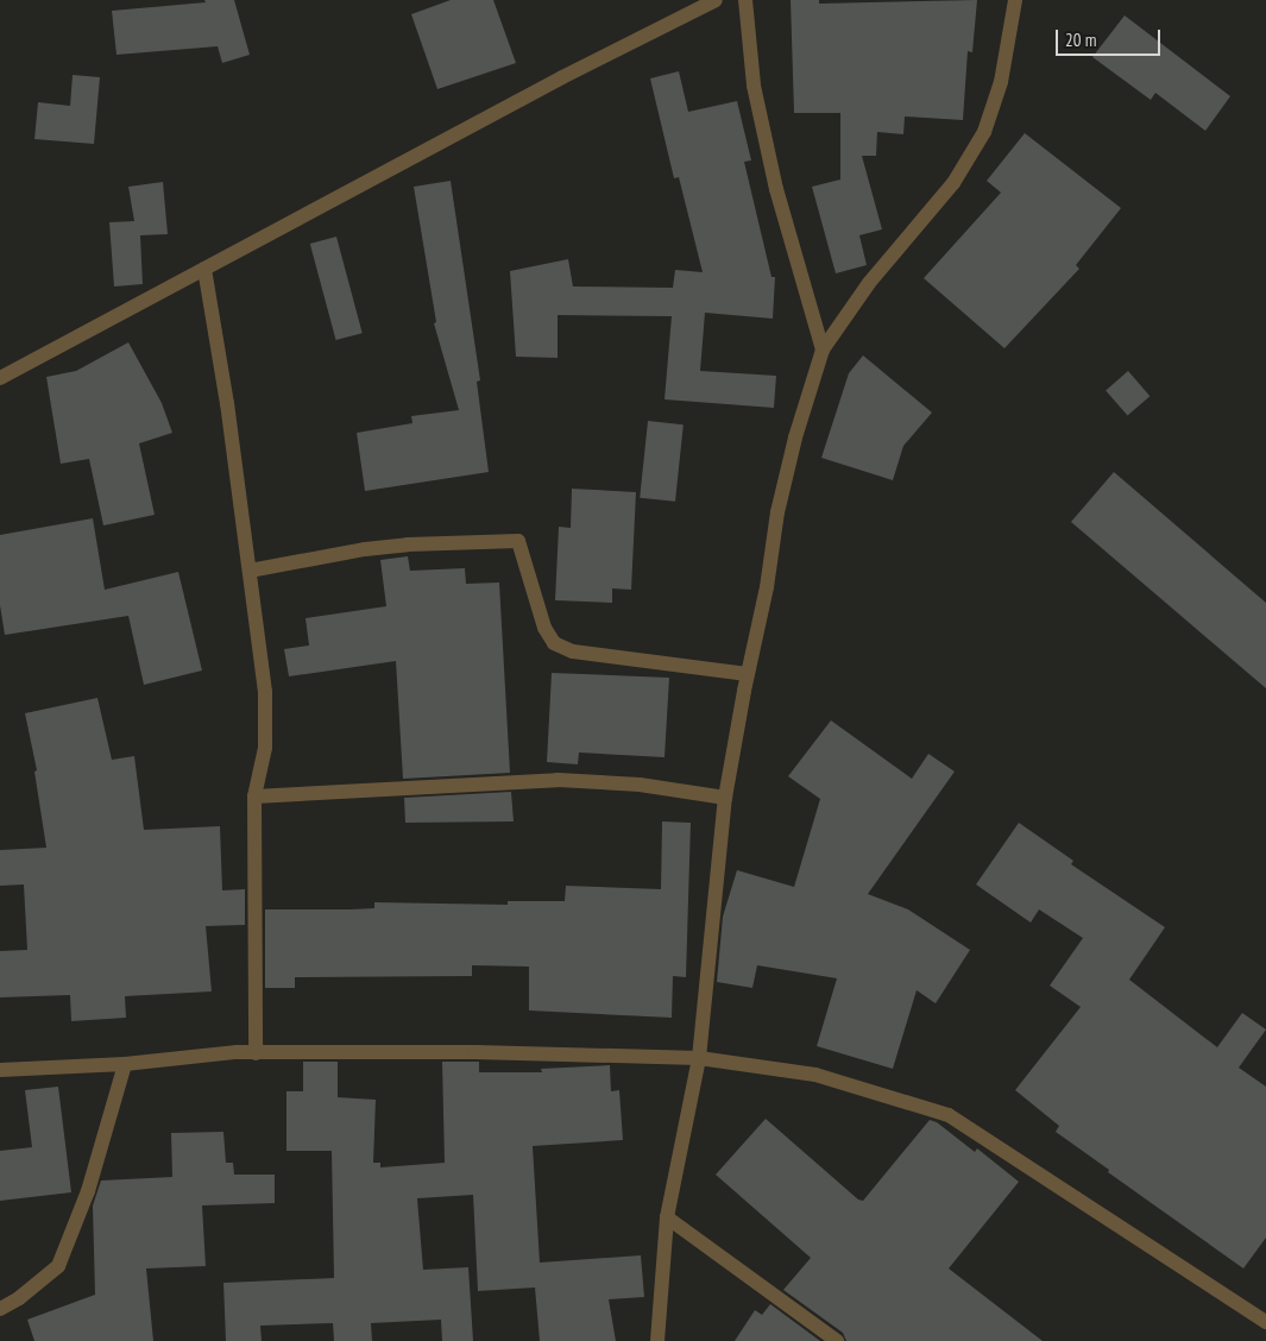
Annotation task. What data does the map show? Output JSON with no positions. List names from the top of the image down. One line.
{"scale_bar":"20 m"}
